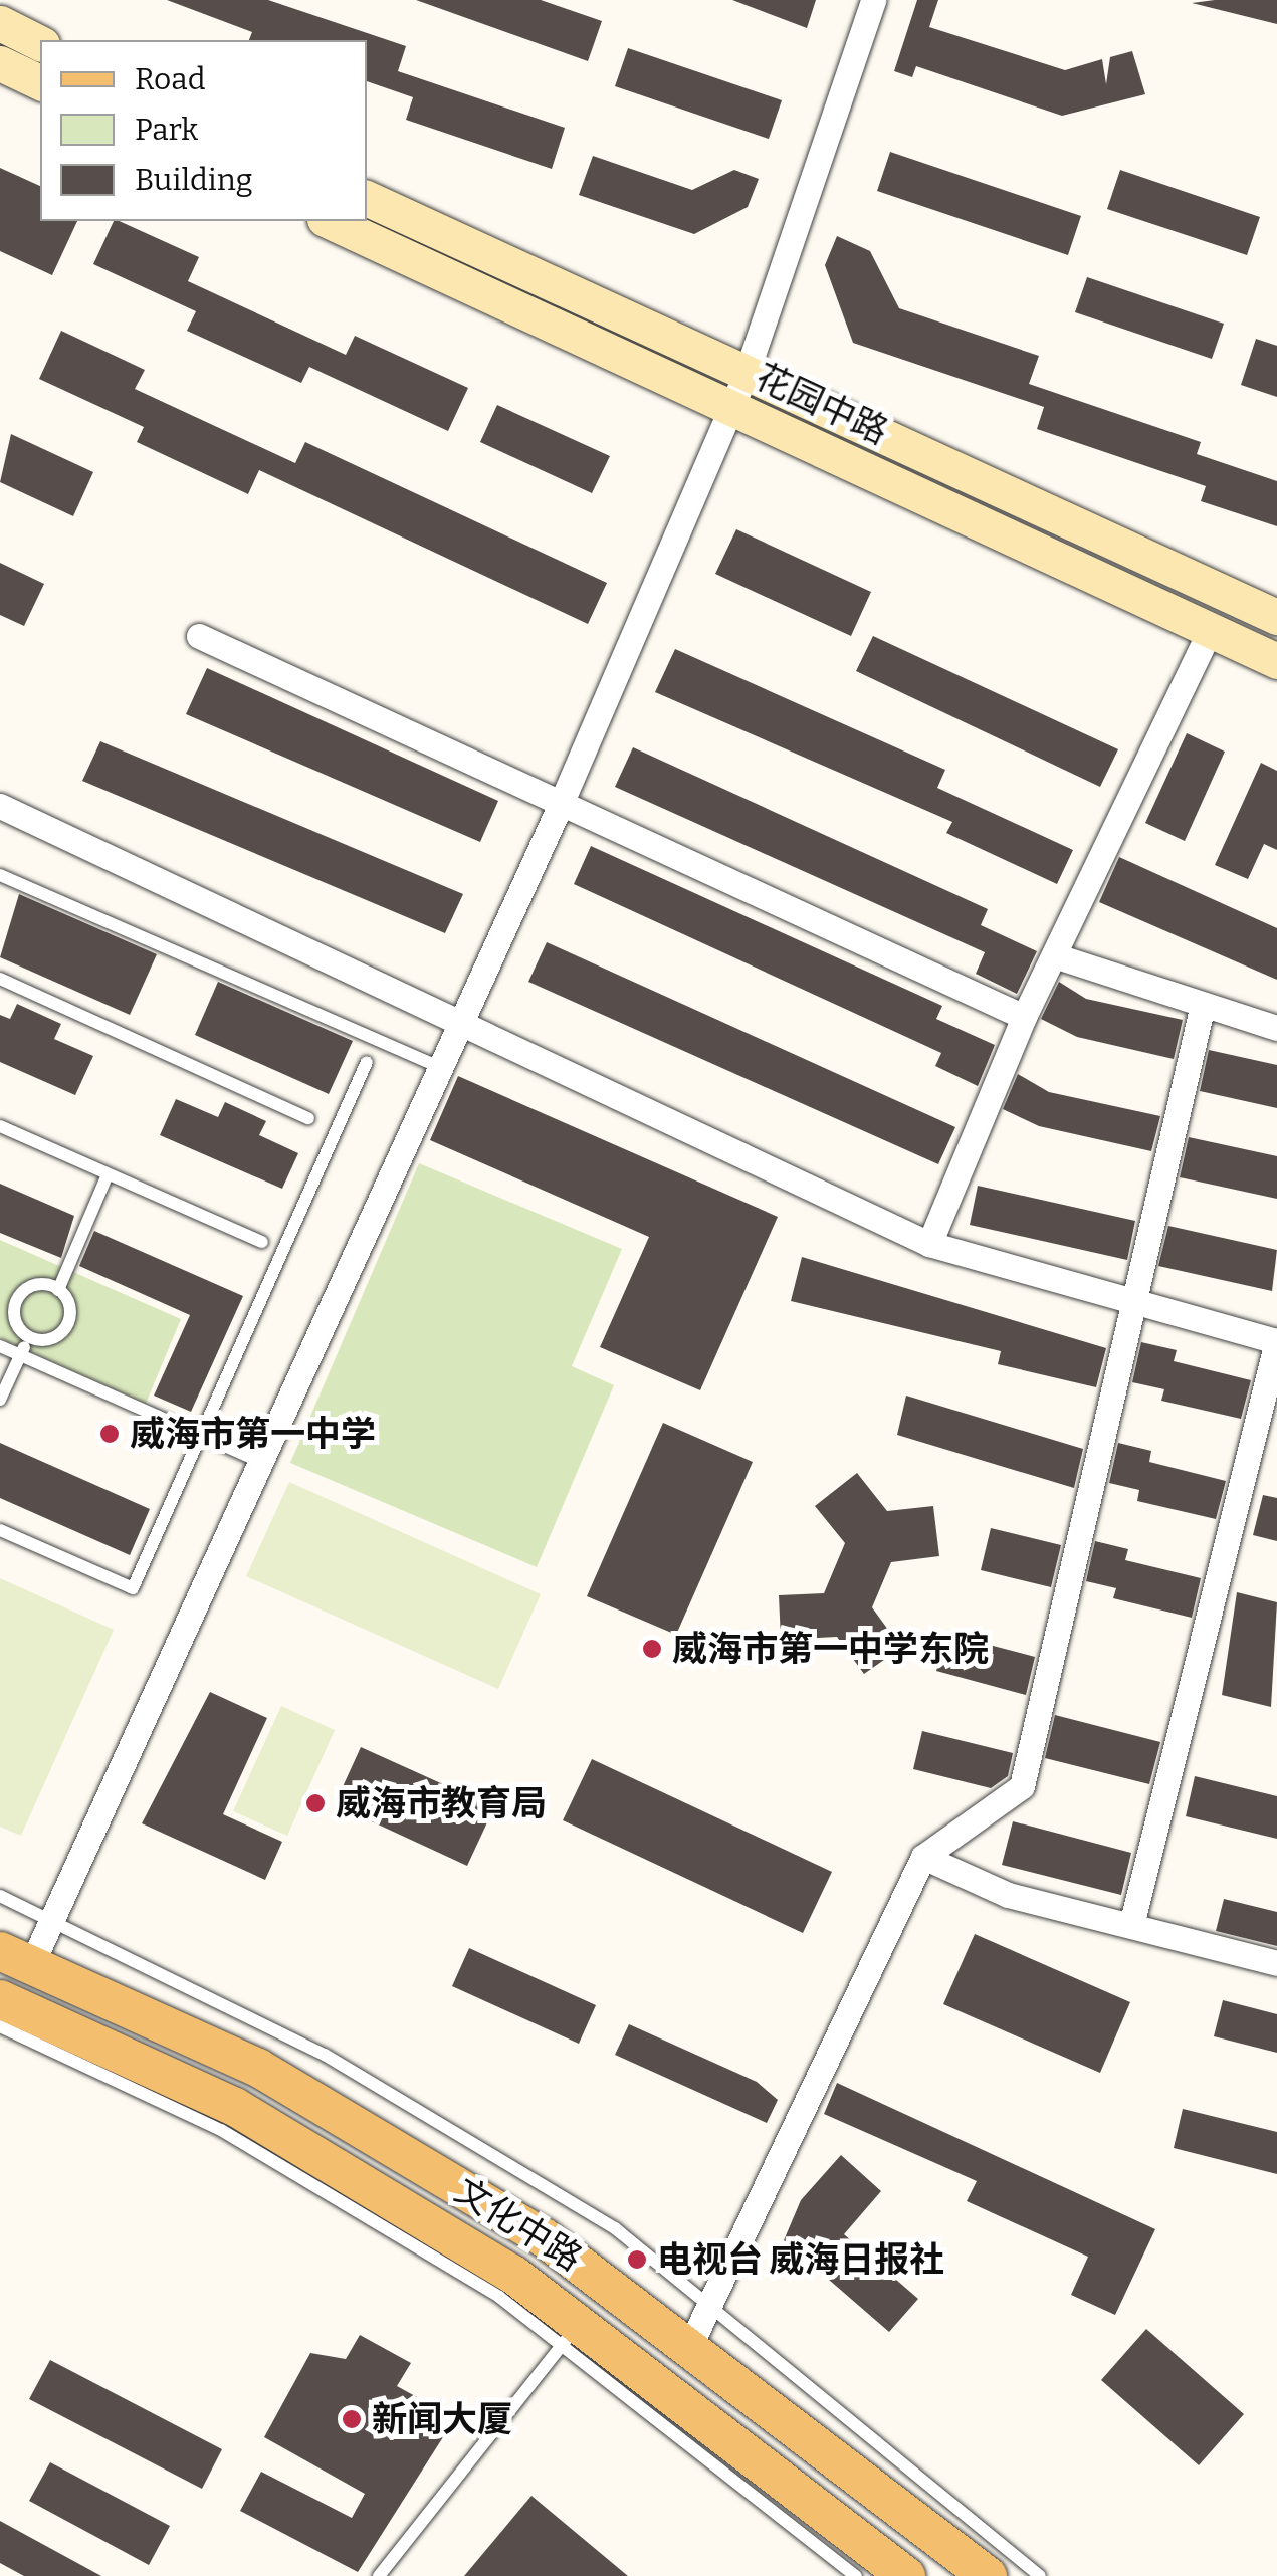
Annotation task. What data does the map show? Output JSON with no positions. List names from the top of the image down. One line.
{"streets":{"main road":["花园中路","文化中路"]},"places":["威海市第一中学","威海市第一中学东院","威海市教育局","电视台 威海日报社","新闻大厦"],"legend":["Road","Park","Building"]}
